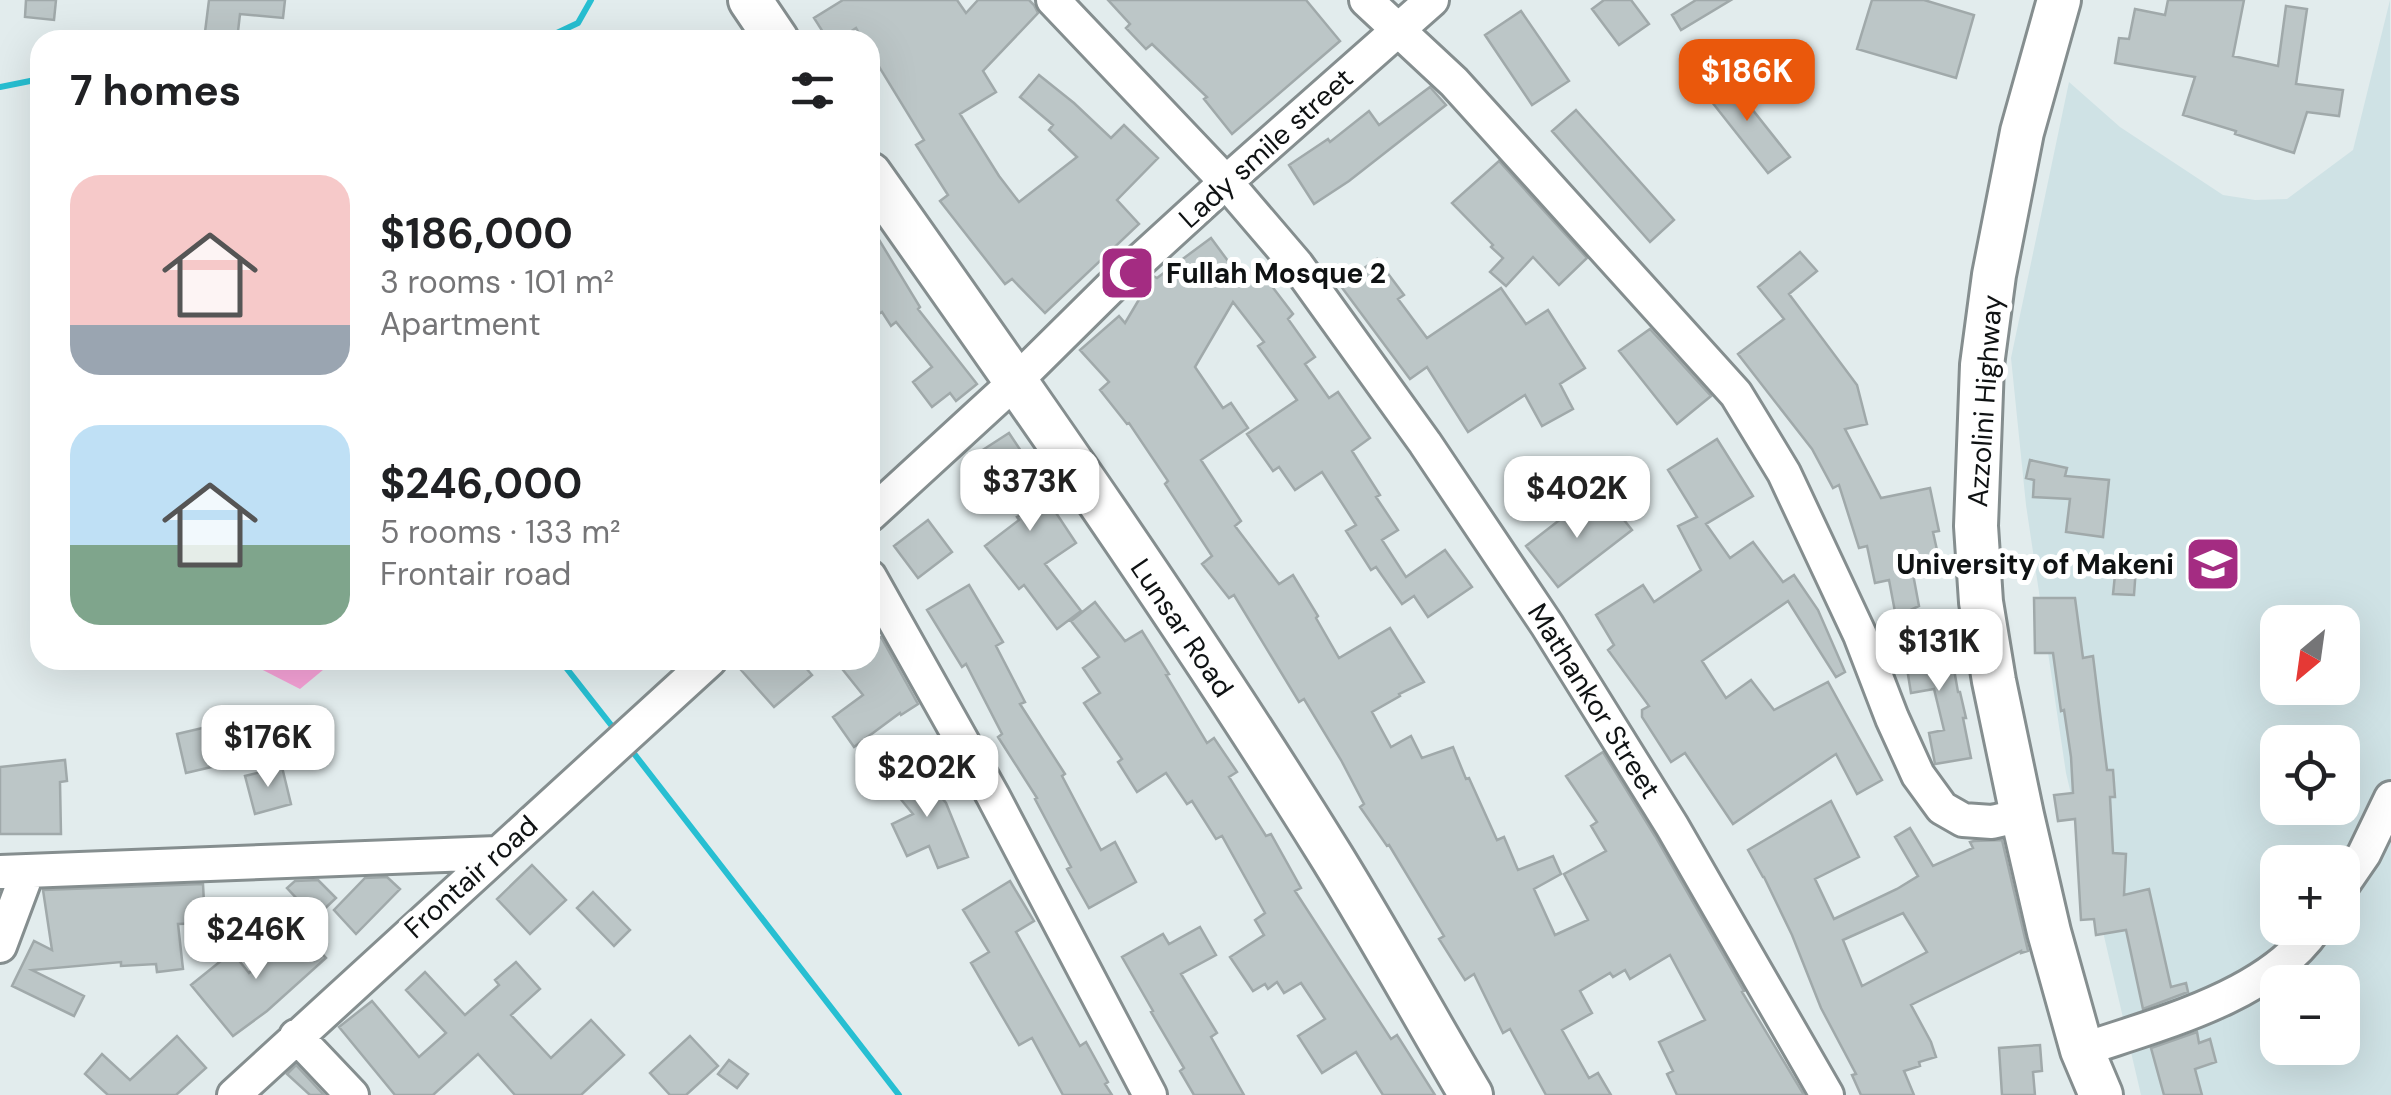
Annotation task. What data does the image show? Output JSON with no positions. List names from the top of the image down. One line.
{"streets":{"main road":["Azzolini Highway","Lunsar Road"],"street":["Lady smile street","Mathankor Street","Frontair road"]},"crossings":[["Lady smile street","Lunsar Road"],["Lady smile street","Mathankor Street"]],"places":{"mosque":["Fullah Mosque 2"],"school or university":["University of Makeni"]},"north":"bottom left","page":{"heading":"7 homes","price":["$186K","$373K","$402K","$131K","$176K","$202K","$246K"],"list":[{"name":"$186,000","note":"3 rooms · 101 m² · Apartment"},{"name":"$246,000","note":"5 rooms · 133 m² · Frontair road"}],"map_buttons":["+","−"]}}
